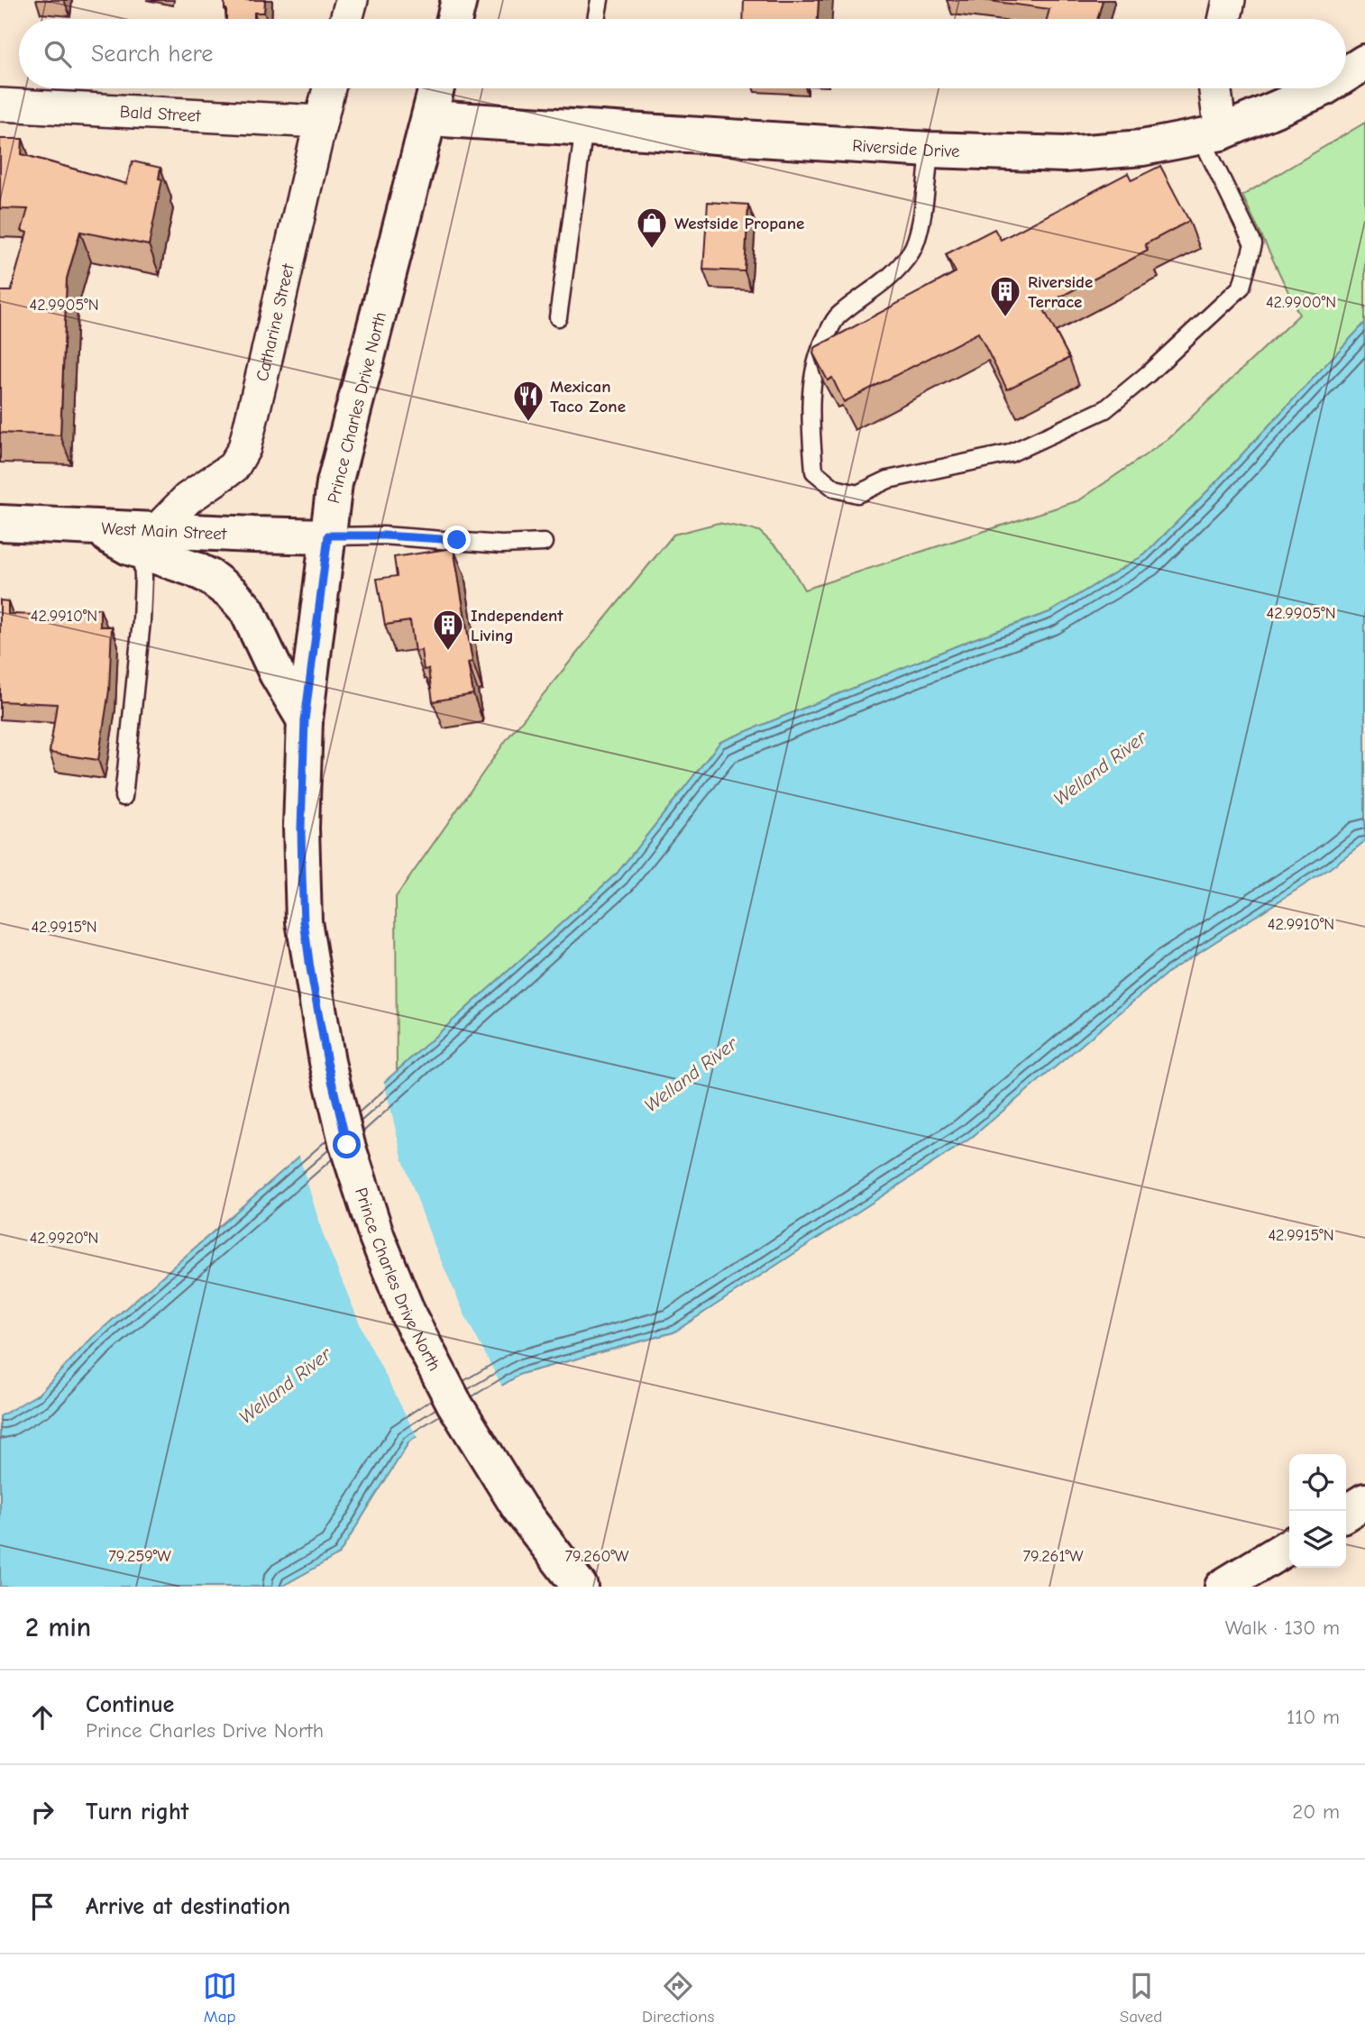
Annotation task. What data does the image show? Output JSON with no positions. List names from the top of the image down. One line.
{"streets":{"main road":["Riverside Drive","Prince Charles Drive North","West Main Street"],"street":["Bald Street","Catharine Street"]},"crossings":[["Bald Street","Catharine Street"],["Riverside Drive","Prince Charles Drive North"],["Catharine Street","West Main Street"],["Prince Charles Drive North","West Main Street"]],"water":["Welland River"],"places":{"shop":["Westside Propane"],"building":["Riverside Terrace","Independent Living"],"restaurant":["Mexican Taco Zone"]},"page":{"search":"Search here","heading":["2 min","Walk · 130 m"],"list":[["Continue","Prince Charles Drive North","110 m"],["Turn right","20 m"],"Arrive at destination"],"nav":["Map","Directions","Saved"]},"coordinates":["42.9900°N","42.9905°N","42.9910°N","42.9915°N","42.9920°N","79.259°W","79.260°W","79.261°W"]}
